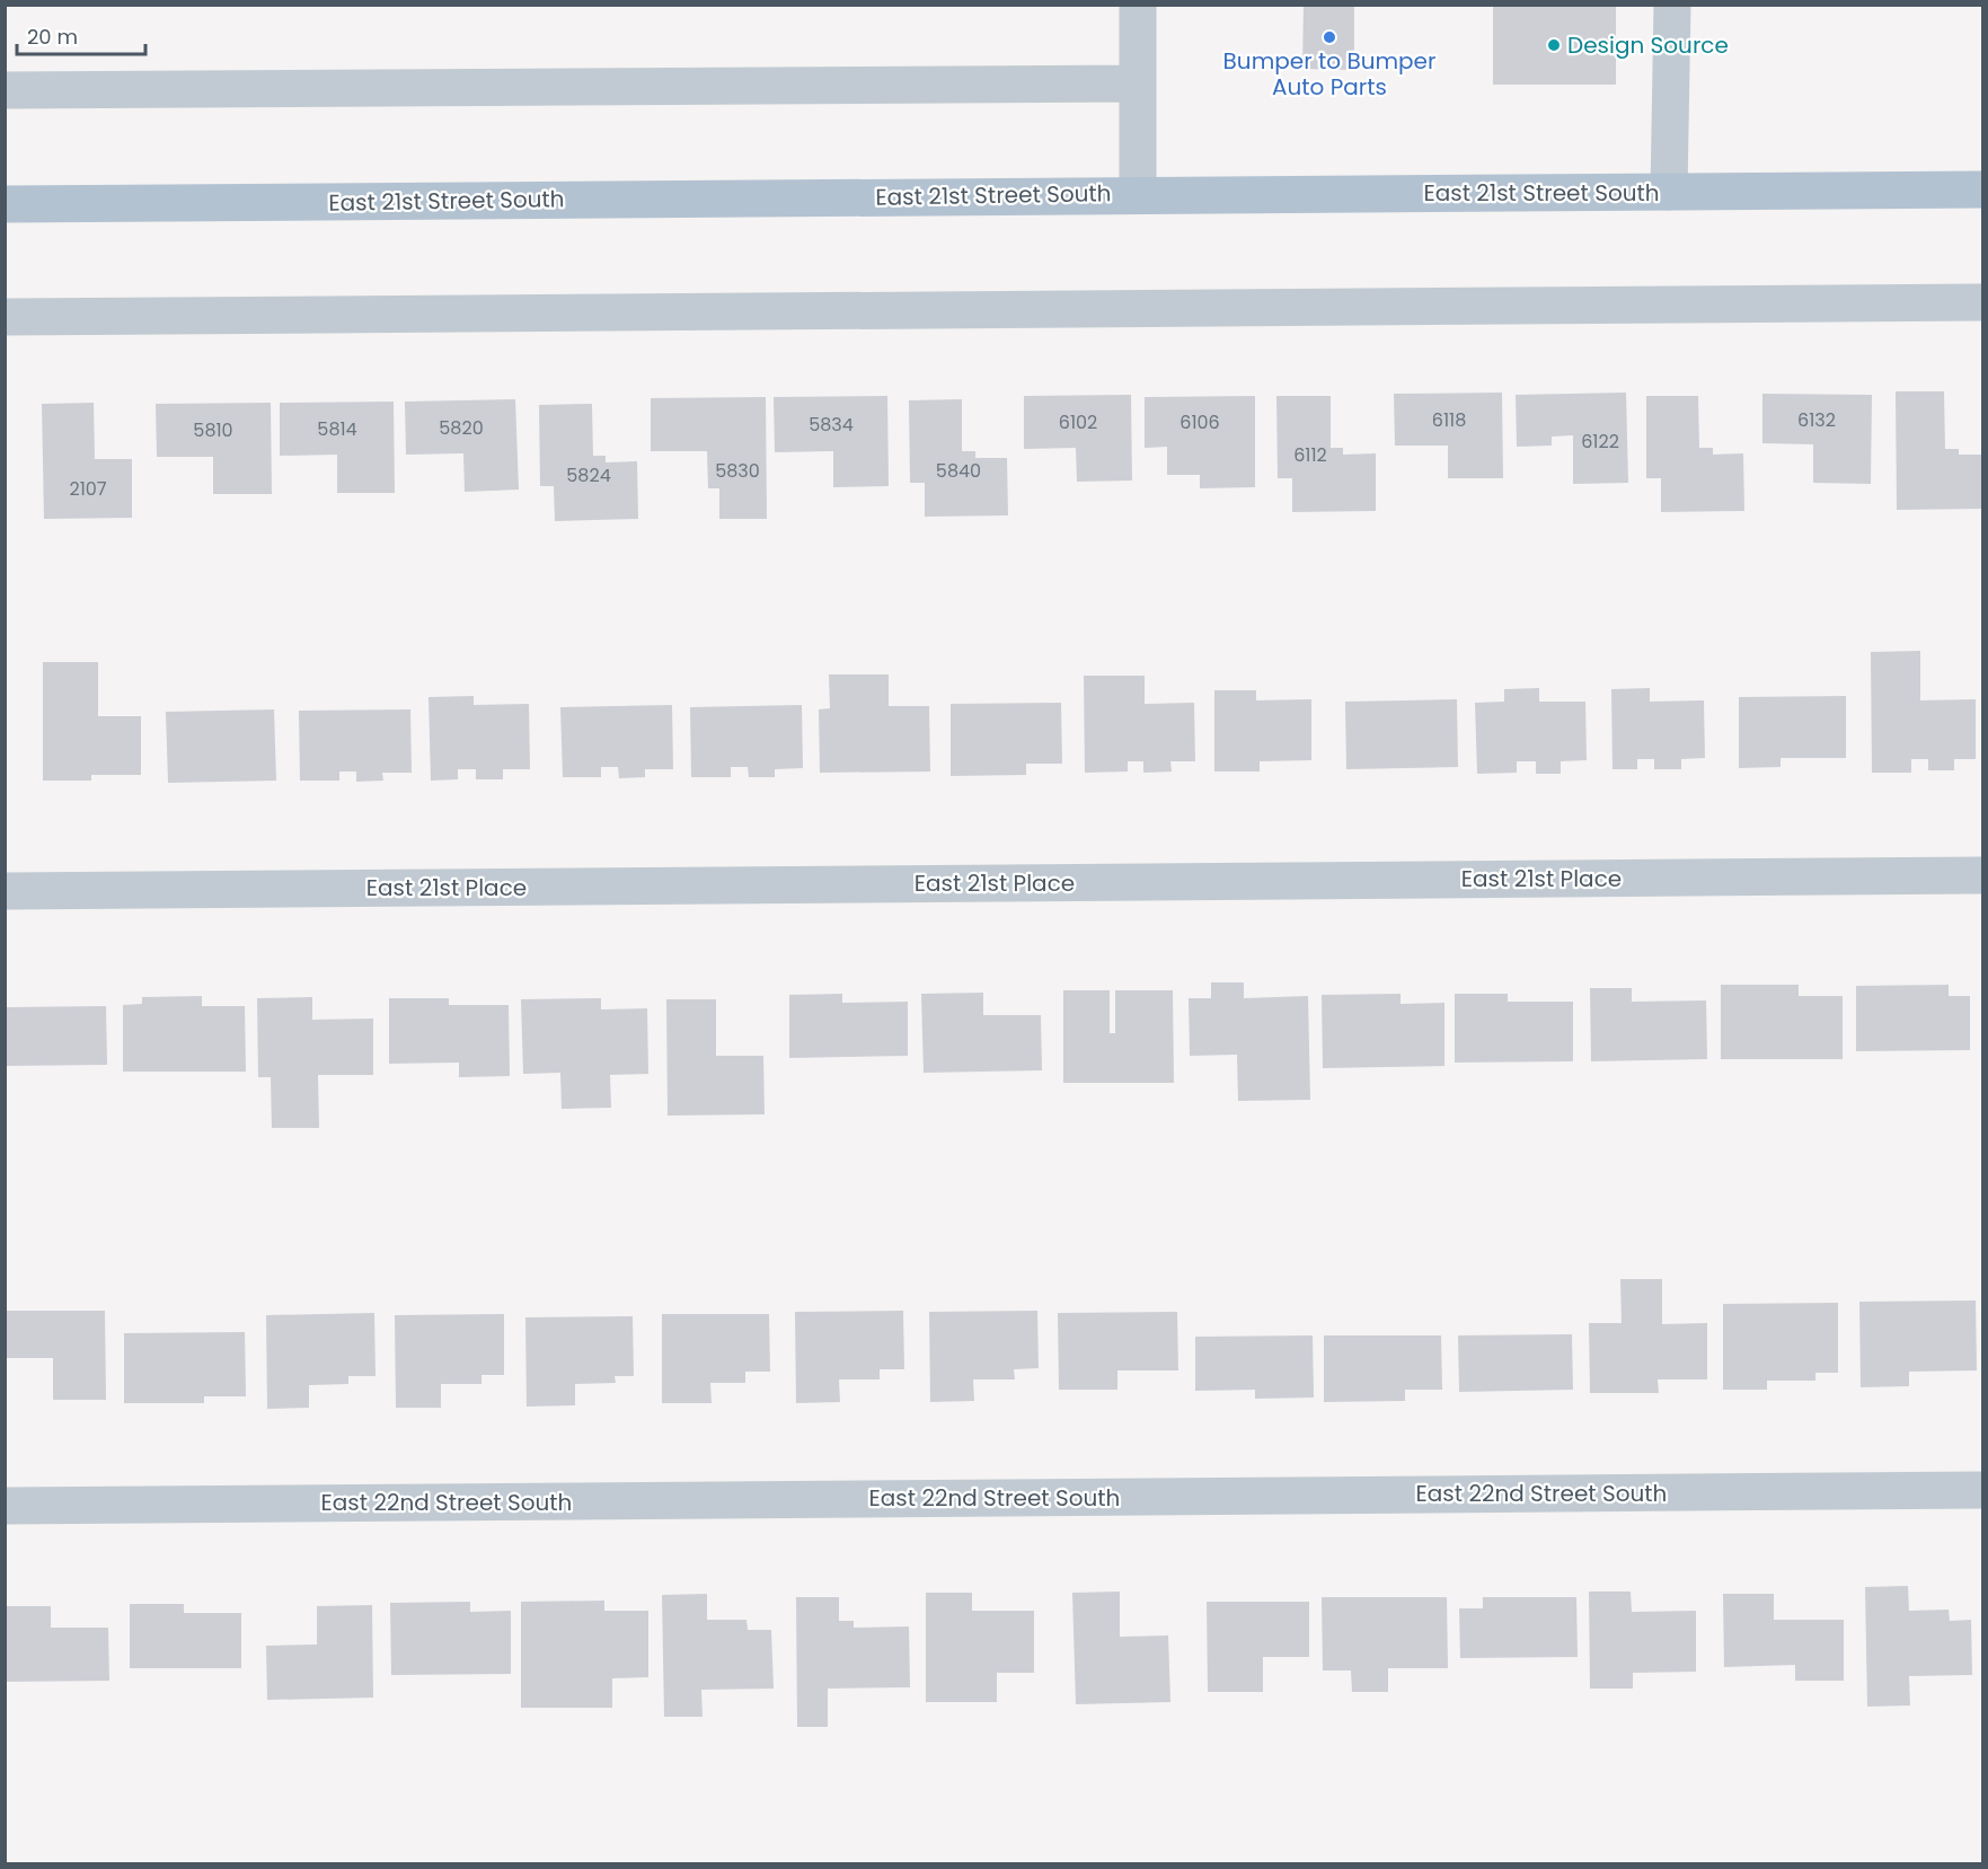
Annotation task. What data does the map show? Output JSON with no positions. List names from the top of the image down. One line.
{"streets":{"main road":["East 21st Street South"],"street":["East 21st Place","East 22nd Street South"]},"places":["Bumper to Bumper Auto Parts","Design Source"],"house_numbers":["6118","6132","6102","6106","5834","5820","5814","5810","6122","6112","5830","5840","5824","2107"],"scale_bar":"20 m"}
